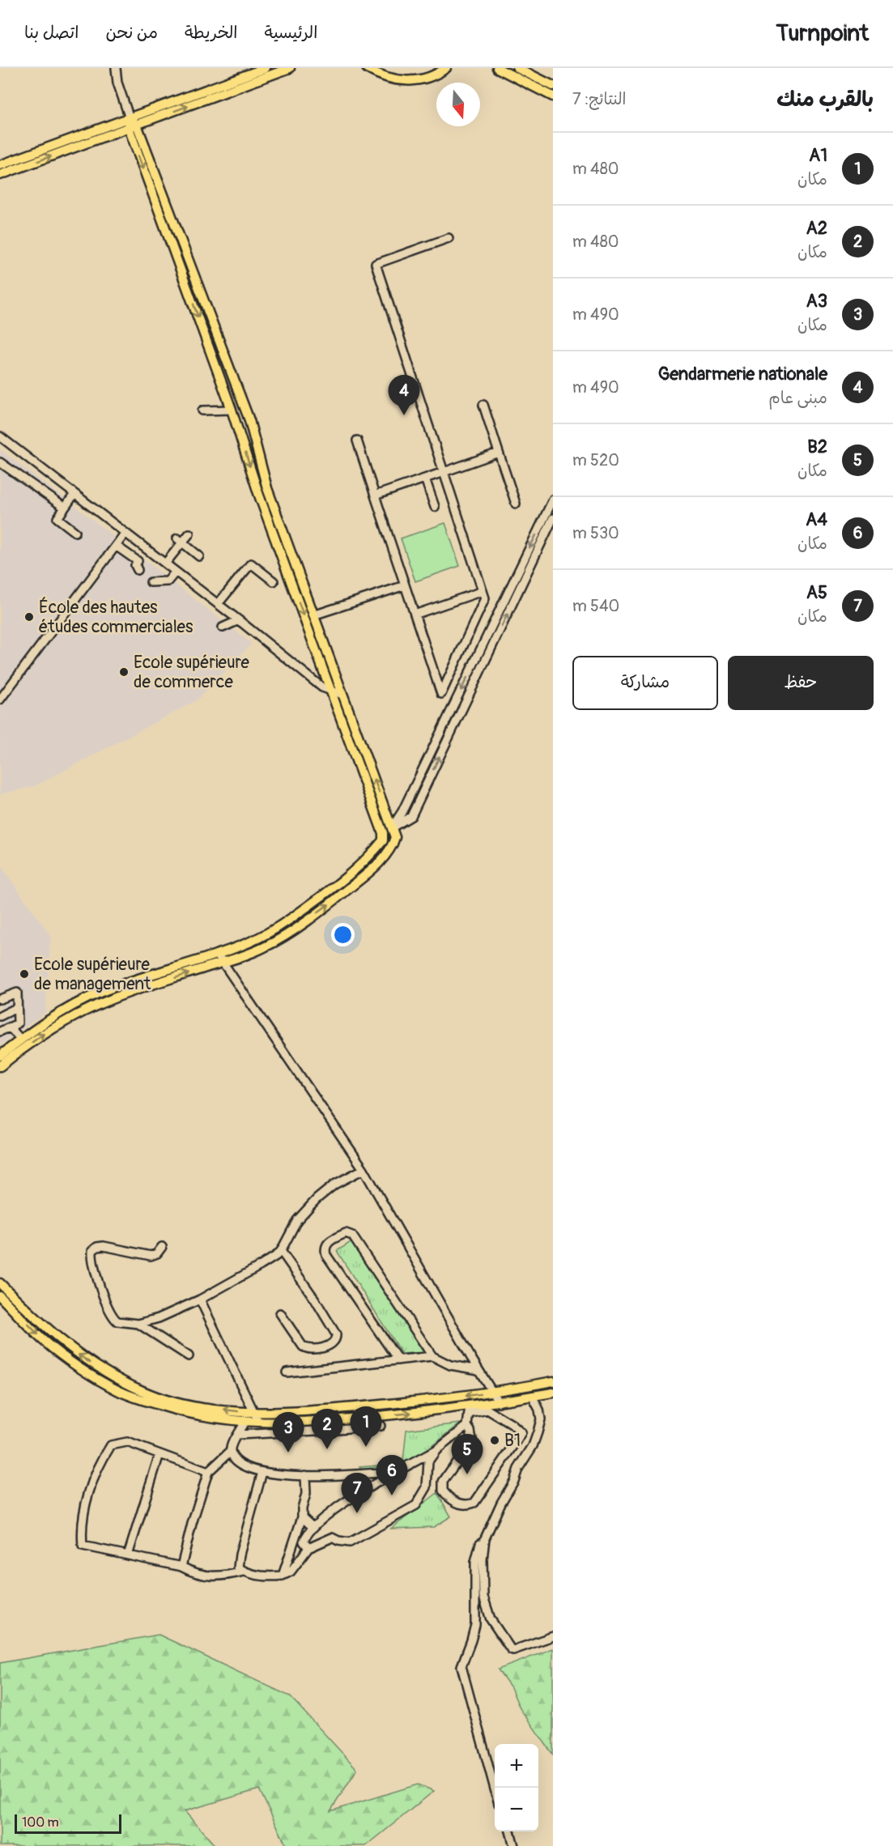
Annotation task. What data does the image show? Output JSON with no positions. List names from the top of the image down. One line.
{"places":["École des hautes études commerciales","Ecole supérieure de commerce","Ecole supérieure de management","B1"],"scale_bar":"100 m","north":"bottom","page":{"header":"Turnpoint","nav":["الرئيسية","الخريطة","من نحن","اتصل بنا"],"heading":["بالقرب منك","النتائج: 7"],"list":[{"mark":"1","name":"A1","note":"مكان","value":"480 m"},{"mark":"2","name":"A2","note":"مكان","value":"480 m"},{"mark":"3","name":"A3","note":"مكان","value":"490 m"},{"mark":"4","name":"Gendarmerie nationale","note":"مبنى عام","value":"490 m"},{"mark":"5","name":"B2","note":"مكان","value":"520 m"},{"mark":"6","name":"A4","note":"مكان","value":"530 m"},{"mark":"7","name":"A5","note":"مكان","value":"540 m"}],"pins":["4","1","2","3","5","6","7"],"buttons":["حفظ","مشاركة"],"map_buttons":["+","−"],"scale":"100 m"}}
